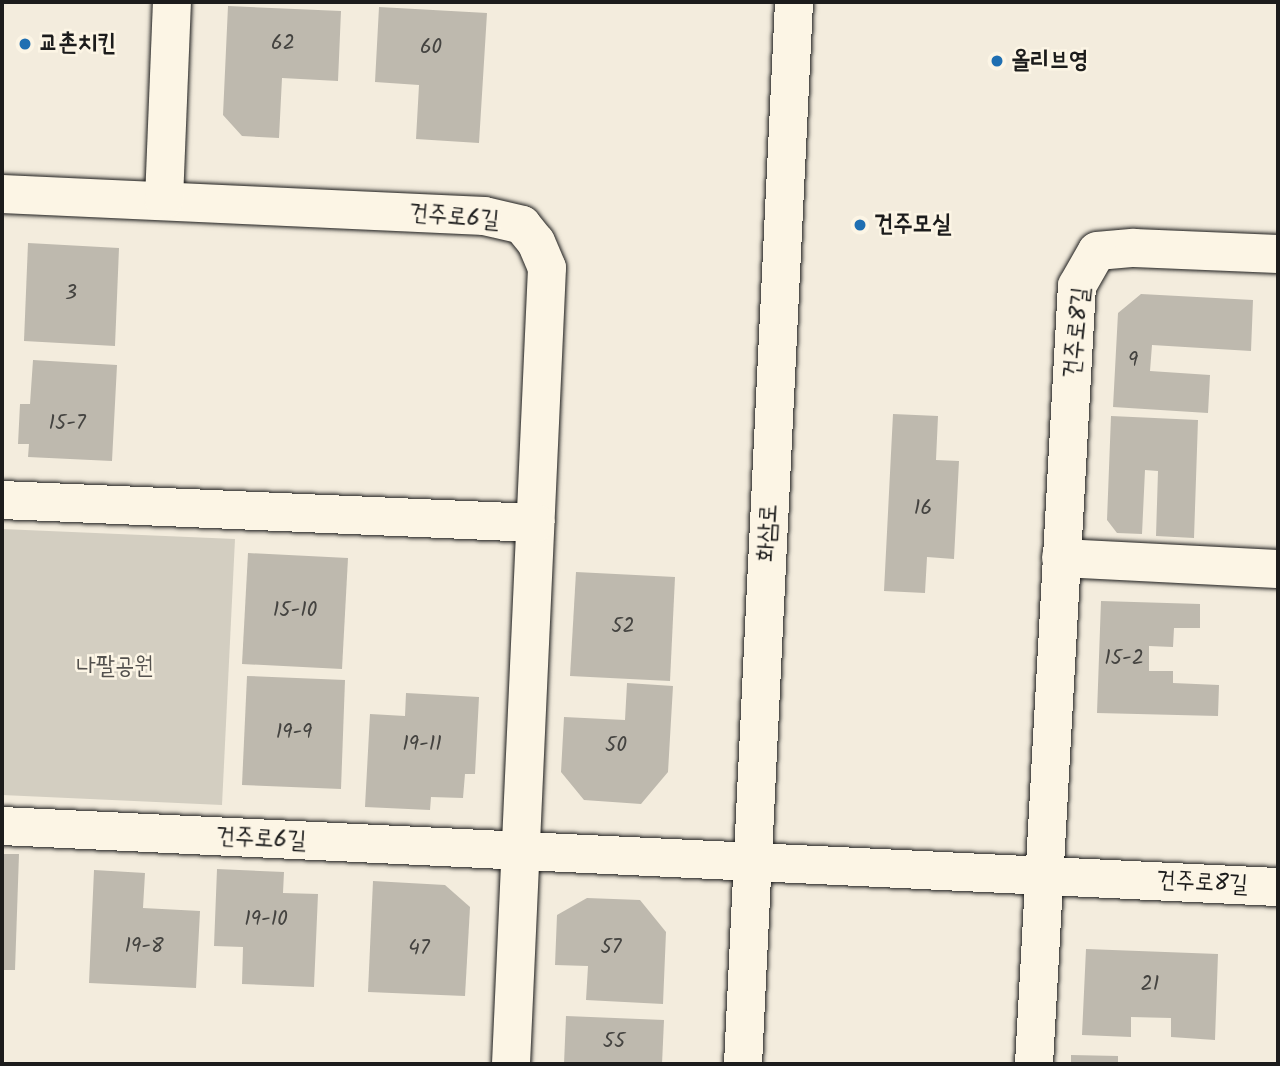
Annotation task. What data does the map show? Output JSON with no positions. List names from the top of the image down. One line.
{"streets":{"street":["건주로6길","건주로8길","화삼로"]},"parks":["나팔공원"],"places":["교촌치킨","올리브영","건주모실"],"house_numbers":["62","60","3","9","15-7","16","15-10","52","15-2","19-9","19-11","50","19-10","19-8","57","47","21","55"]}
